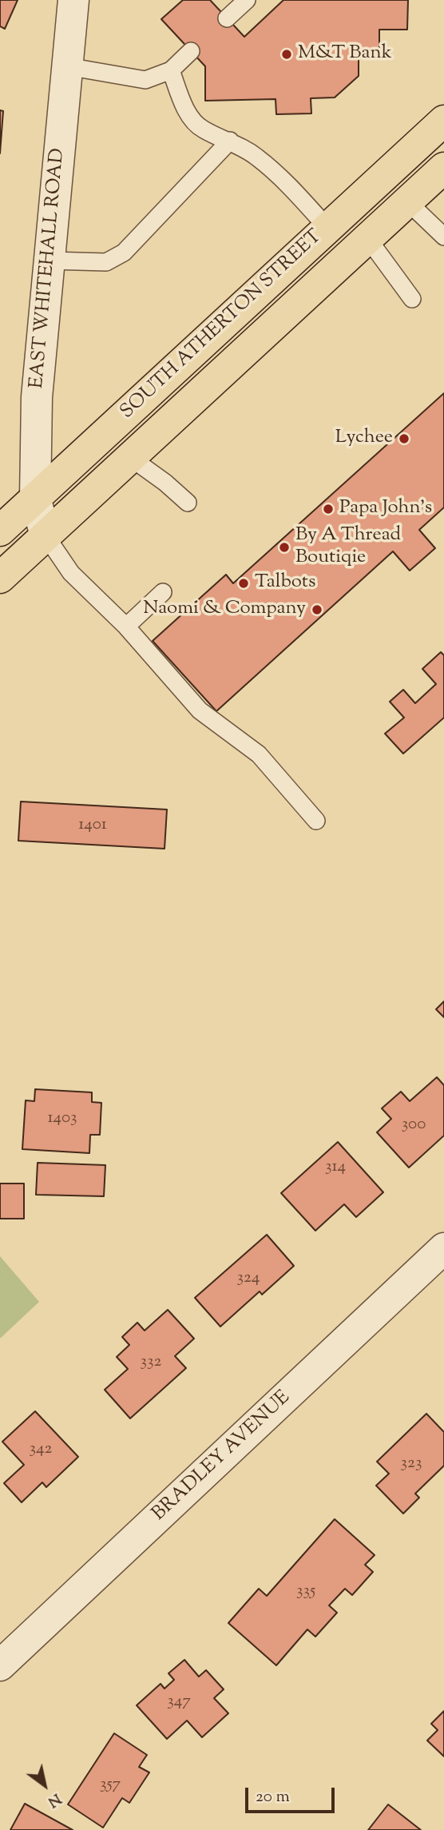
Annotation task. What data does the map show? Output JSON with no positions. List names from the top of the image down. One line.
{"streets":{"main road":["SOUTH ATHERTON STREET"],"street":["EAST WHITEHALL ROAD","BRADLEY AVENUE"]},"crossings":[["EAST WHITEHALL ROAD","SOUTH ATHERTON STREET"]],"places":["M&T Bank","Lychee","Papa John's","By A Thread Boutiqie","Talbots","Naomi & Company"],"house_numbers":["1401","1403","300","314","324","332","342","323","335","347","357"],"scale_bar":"20 m","north":"bottom right"}
